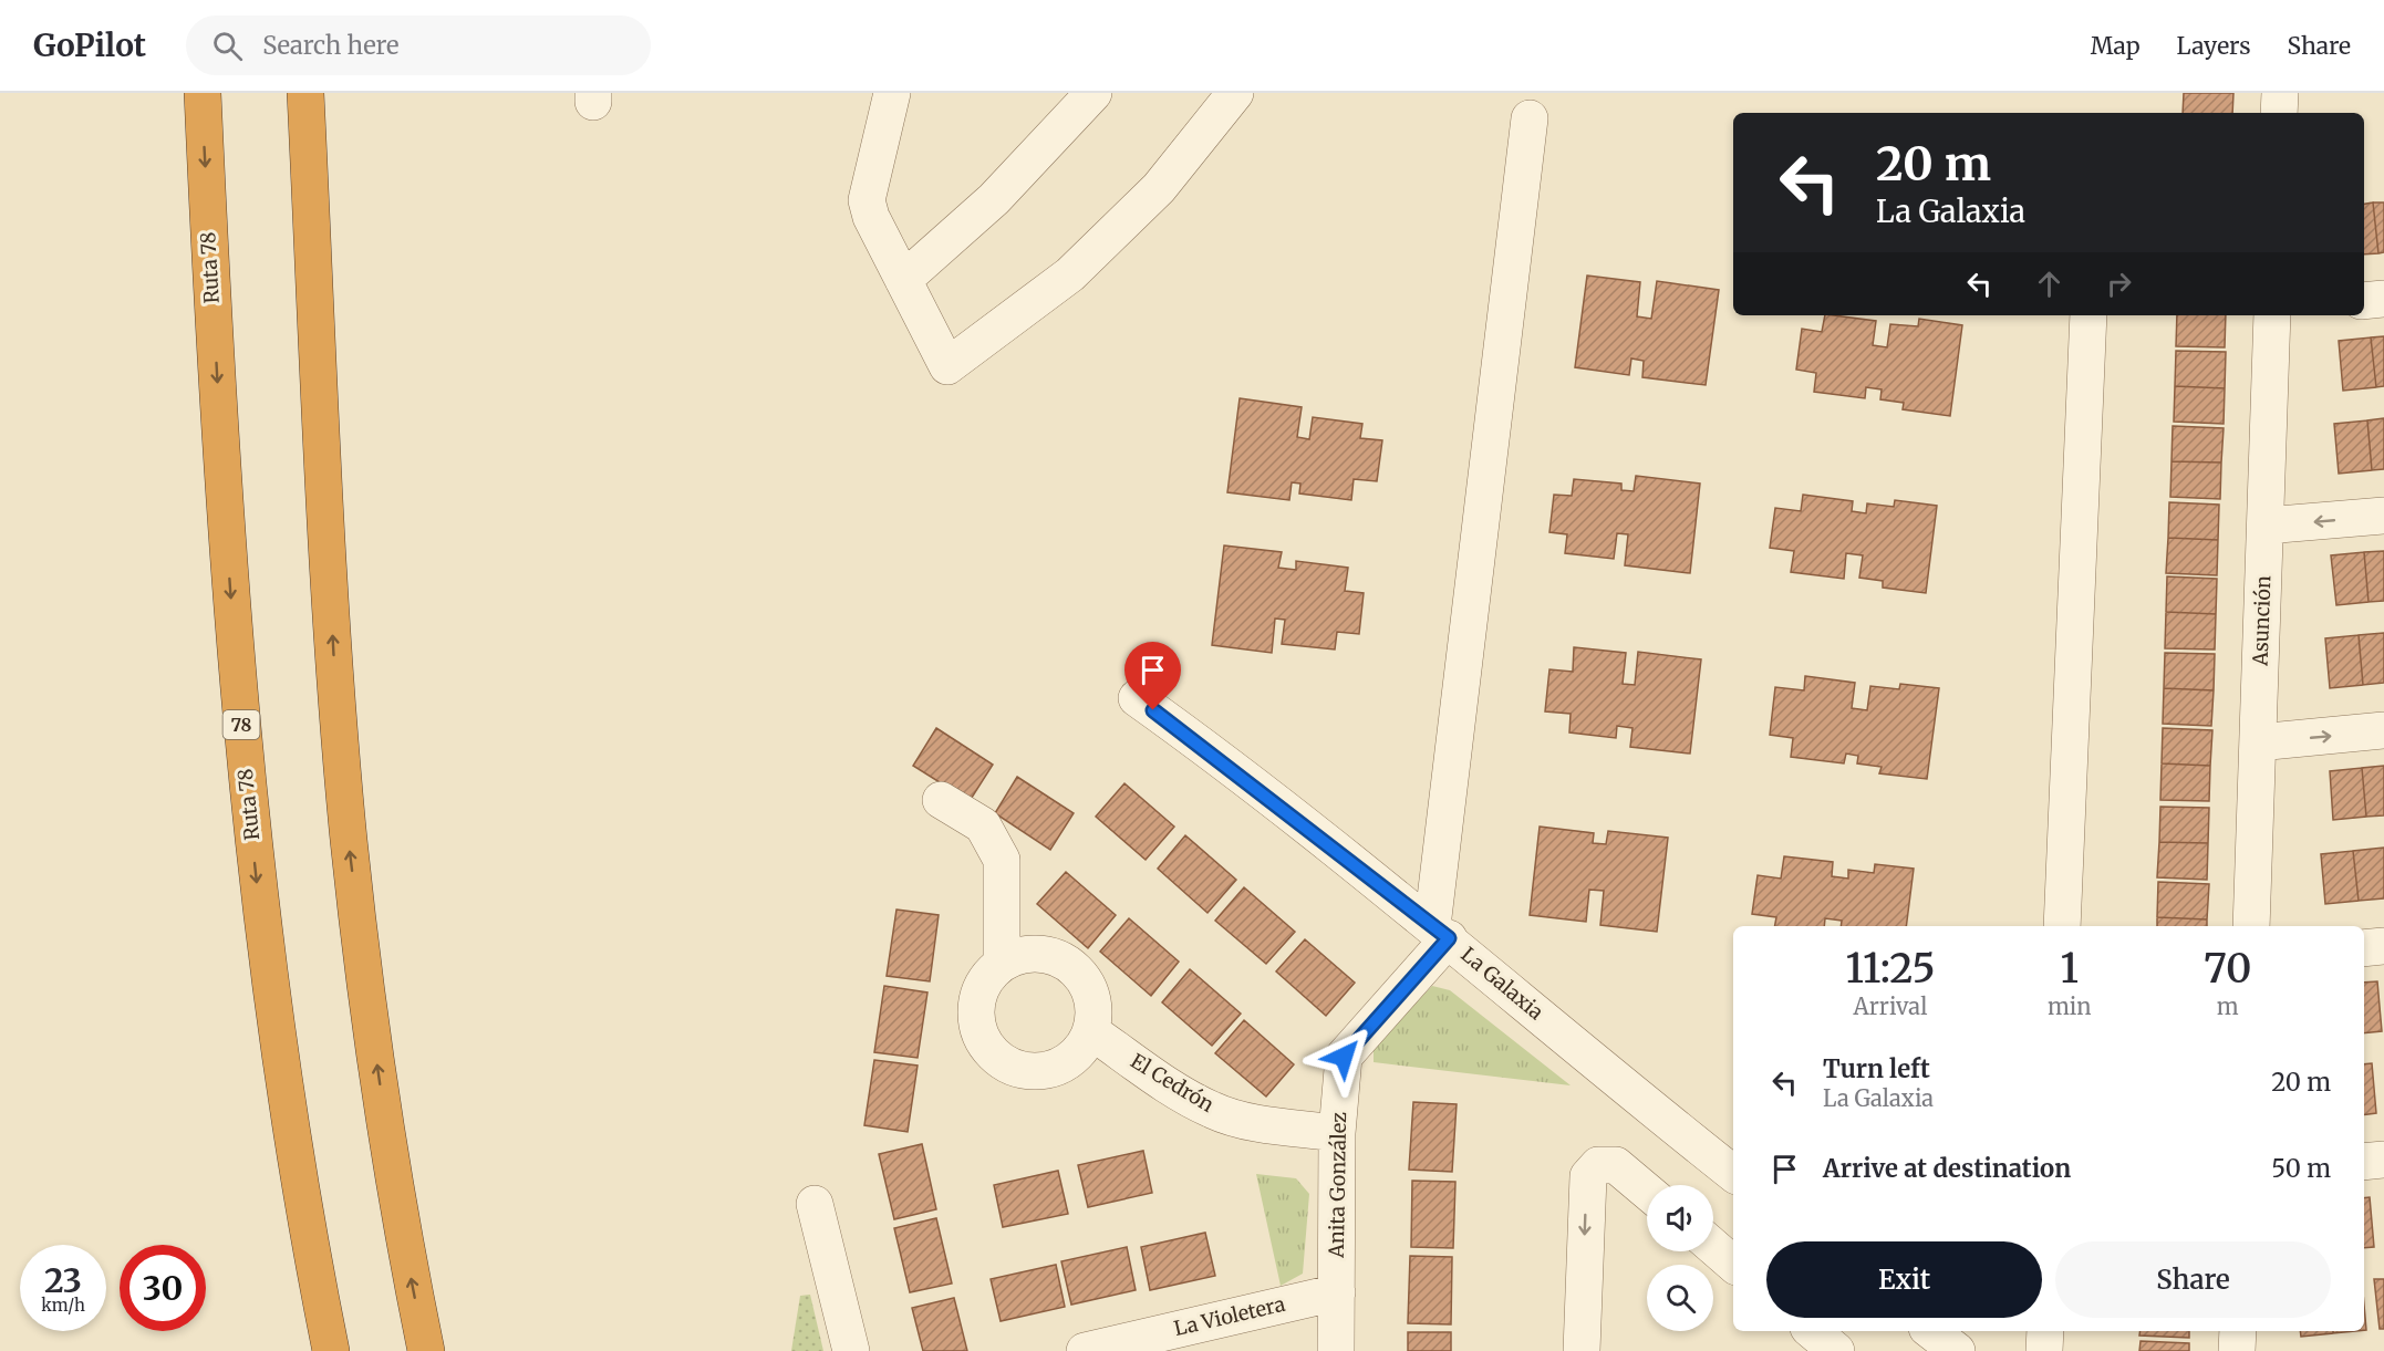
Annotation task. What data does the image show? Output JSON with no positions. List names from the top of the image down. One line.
{"streets":{"highway":["Ruta 78","78"],"street":["Asunción","La Galaxia","El Cedrón","Anita González","La Violetera"]},"crossings":[["La Galaxia","Anita González"],["El Cedrón","Anita González"],["Anita González","La Violetera"]],"page":{"header":"GoPilot","search":"Search here","nav":["Map","Layers","Share"],"turn":["20 m","La Galaxia"],"eta":["11:25","Arrival","1","min","70","m"],"list":[{"name":"Turn left","note":"La Galaxia","value":"20 m"},{"name":"Arrive at destination","value":"50 m"}],"buttons":["Exit","Share"],"speed":"23 km/h","limit":"30"}}
